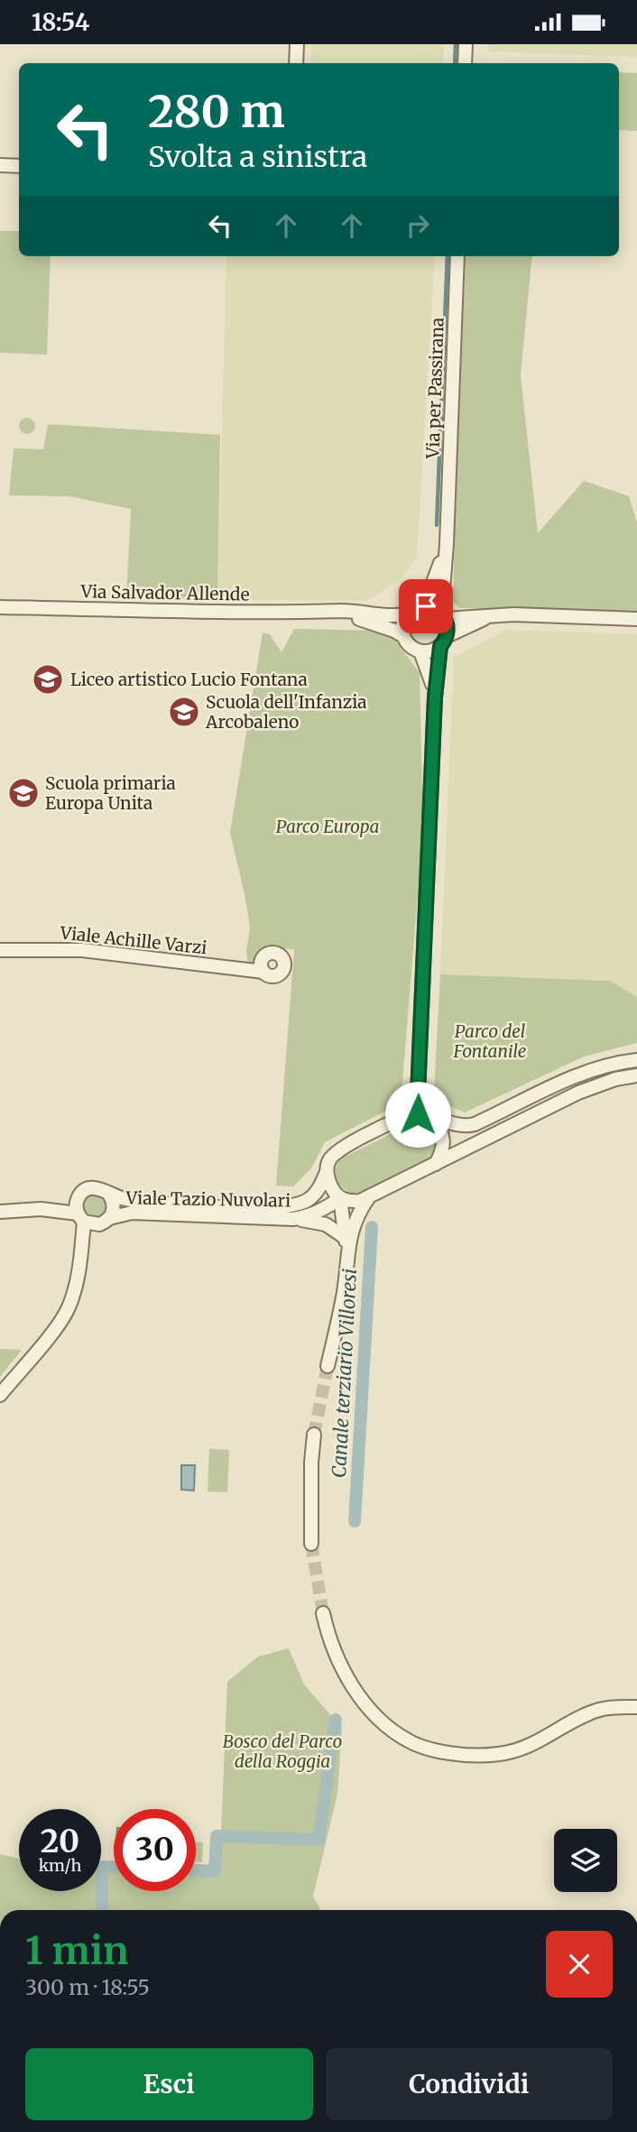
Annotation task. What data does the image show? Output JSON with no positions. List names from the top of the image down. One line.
{"streets":{"street":["Via per Passirana","Via Salvador Allende","Viale Achille Varzi","Viale Tazio Nuvolari"]},"crossings":[["Via per Passirana","Via Salvador Allende"]],"water":["Canale terziario Villoresi"],"parks":["Parco Europa","Parco del Fontanile","Bosco del Parco della Roggia"],"places":{"school or university":["Liceo artistico Lucio Fontana","Scuola dell'Infanzia Arcobaleno","Scuola primaria Europa Unita"]},"page":{"status":"18:54","turn":["280 m","Svolta a sinistra"],"speed":"20 km/h","limit":"30","heading":["1 min","300 m · 18:55"],"buttons":["Esci","Condividi"]}}
